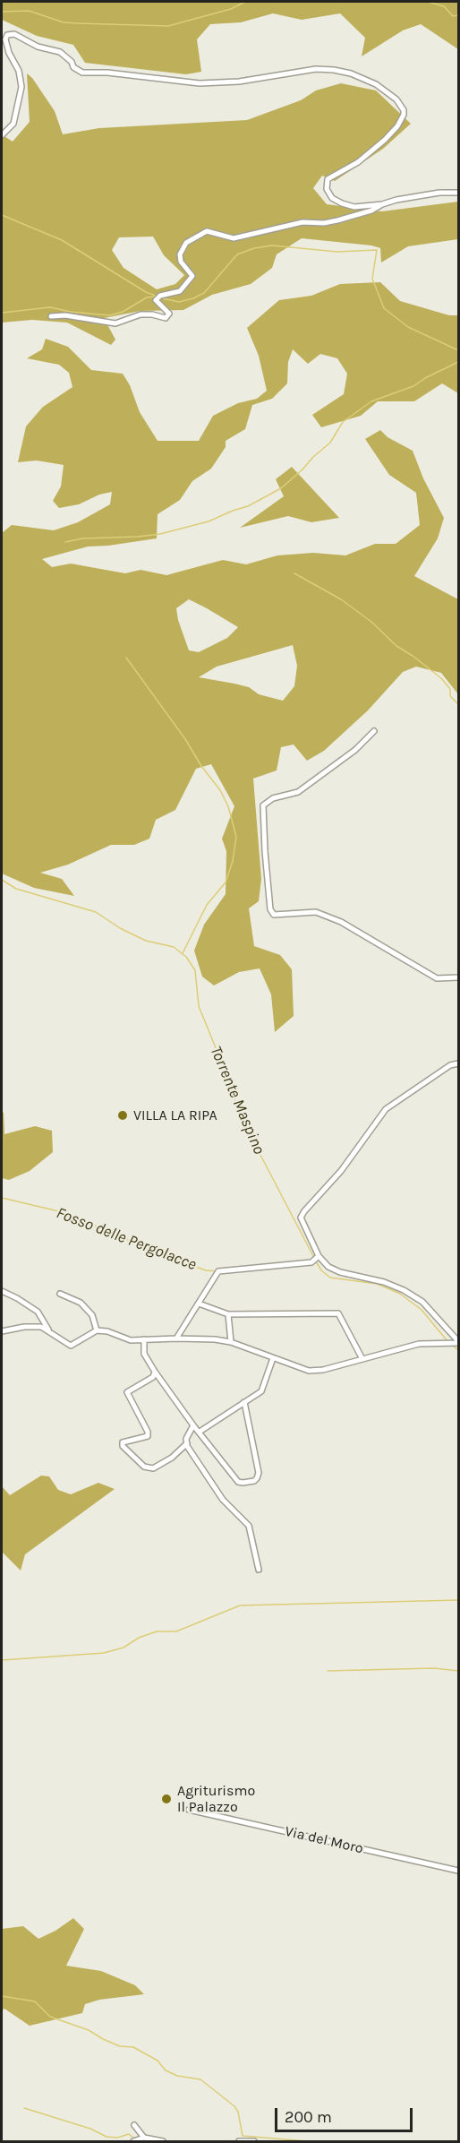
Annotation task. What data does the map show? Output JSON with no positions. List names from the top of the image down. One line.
{"streets":{"street":["Via del Moro"]},"water":["Torrente Maspino","Fosso delle Pergolacce"],"places":["VILLA LA RIPA","Agriturismo Il Palazzo"],"scale_bar":"200 m"}
